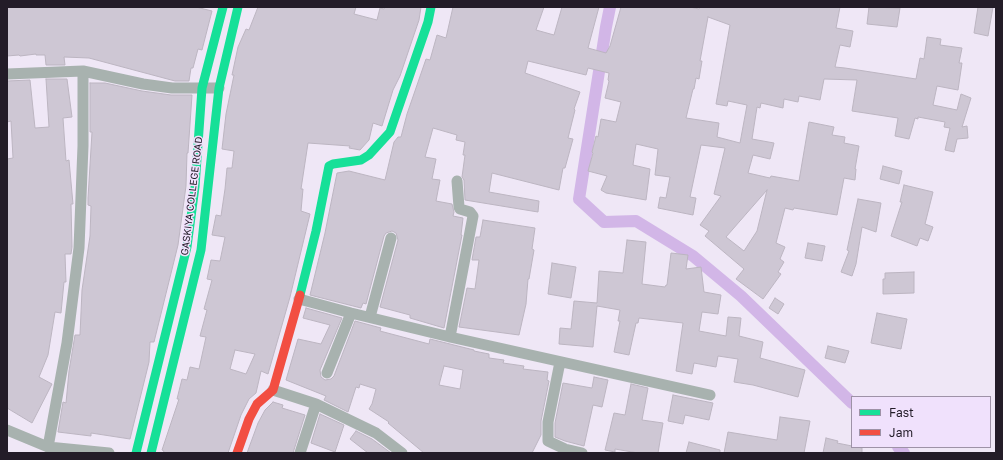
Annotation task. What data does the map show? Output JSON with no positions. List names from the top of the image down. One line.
{"streets":{"main road":["GASKIYA COLLEGE ROAD"]},"legend":["Fast","Jam"]}
